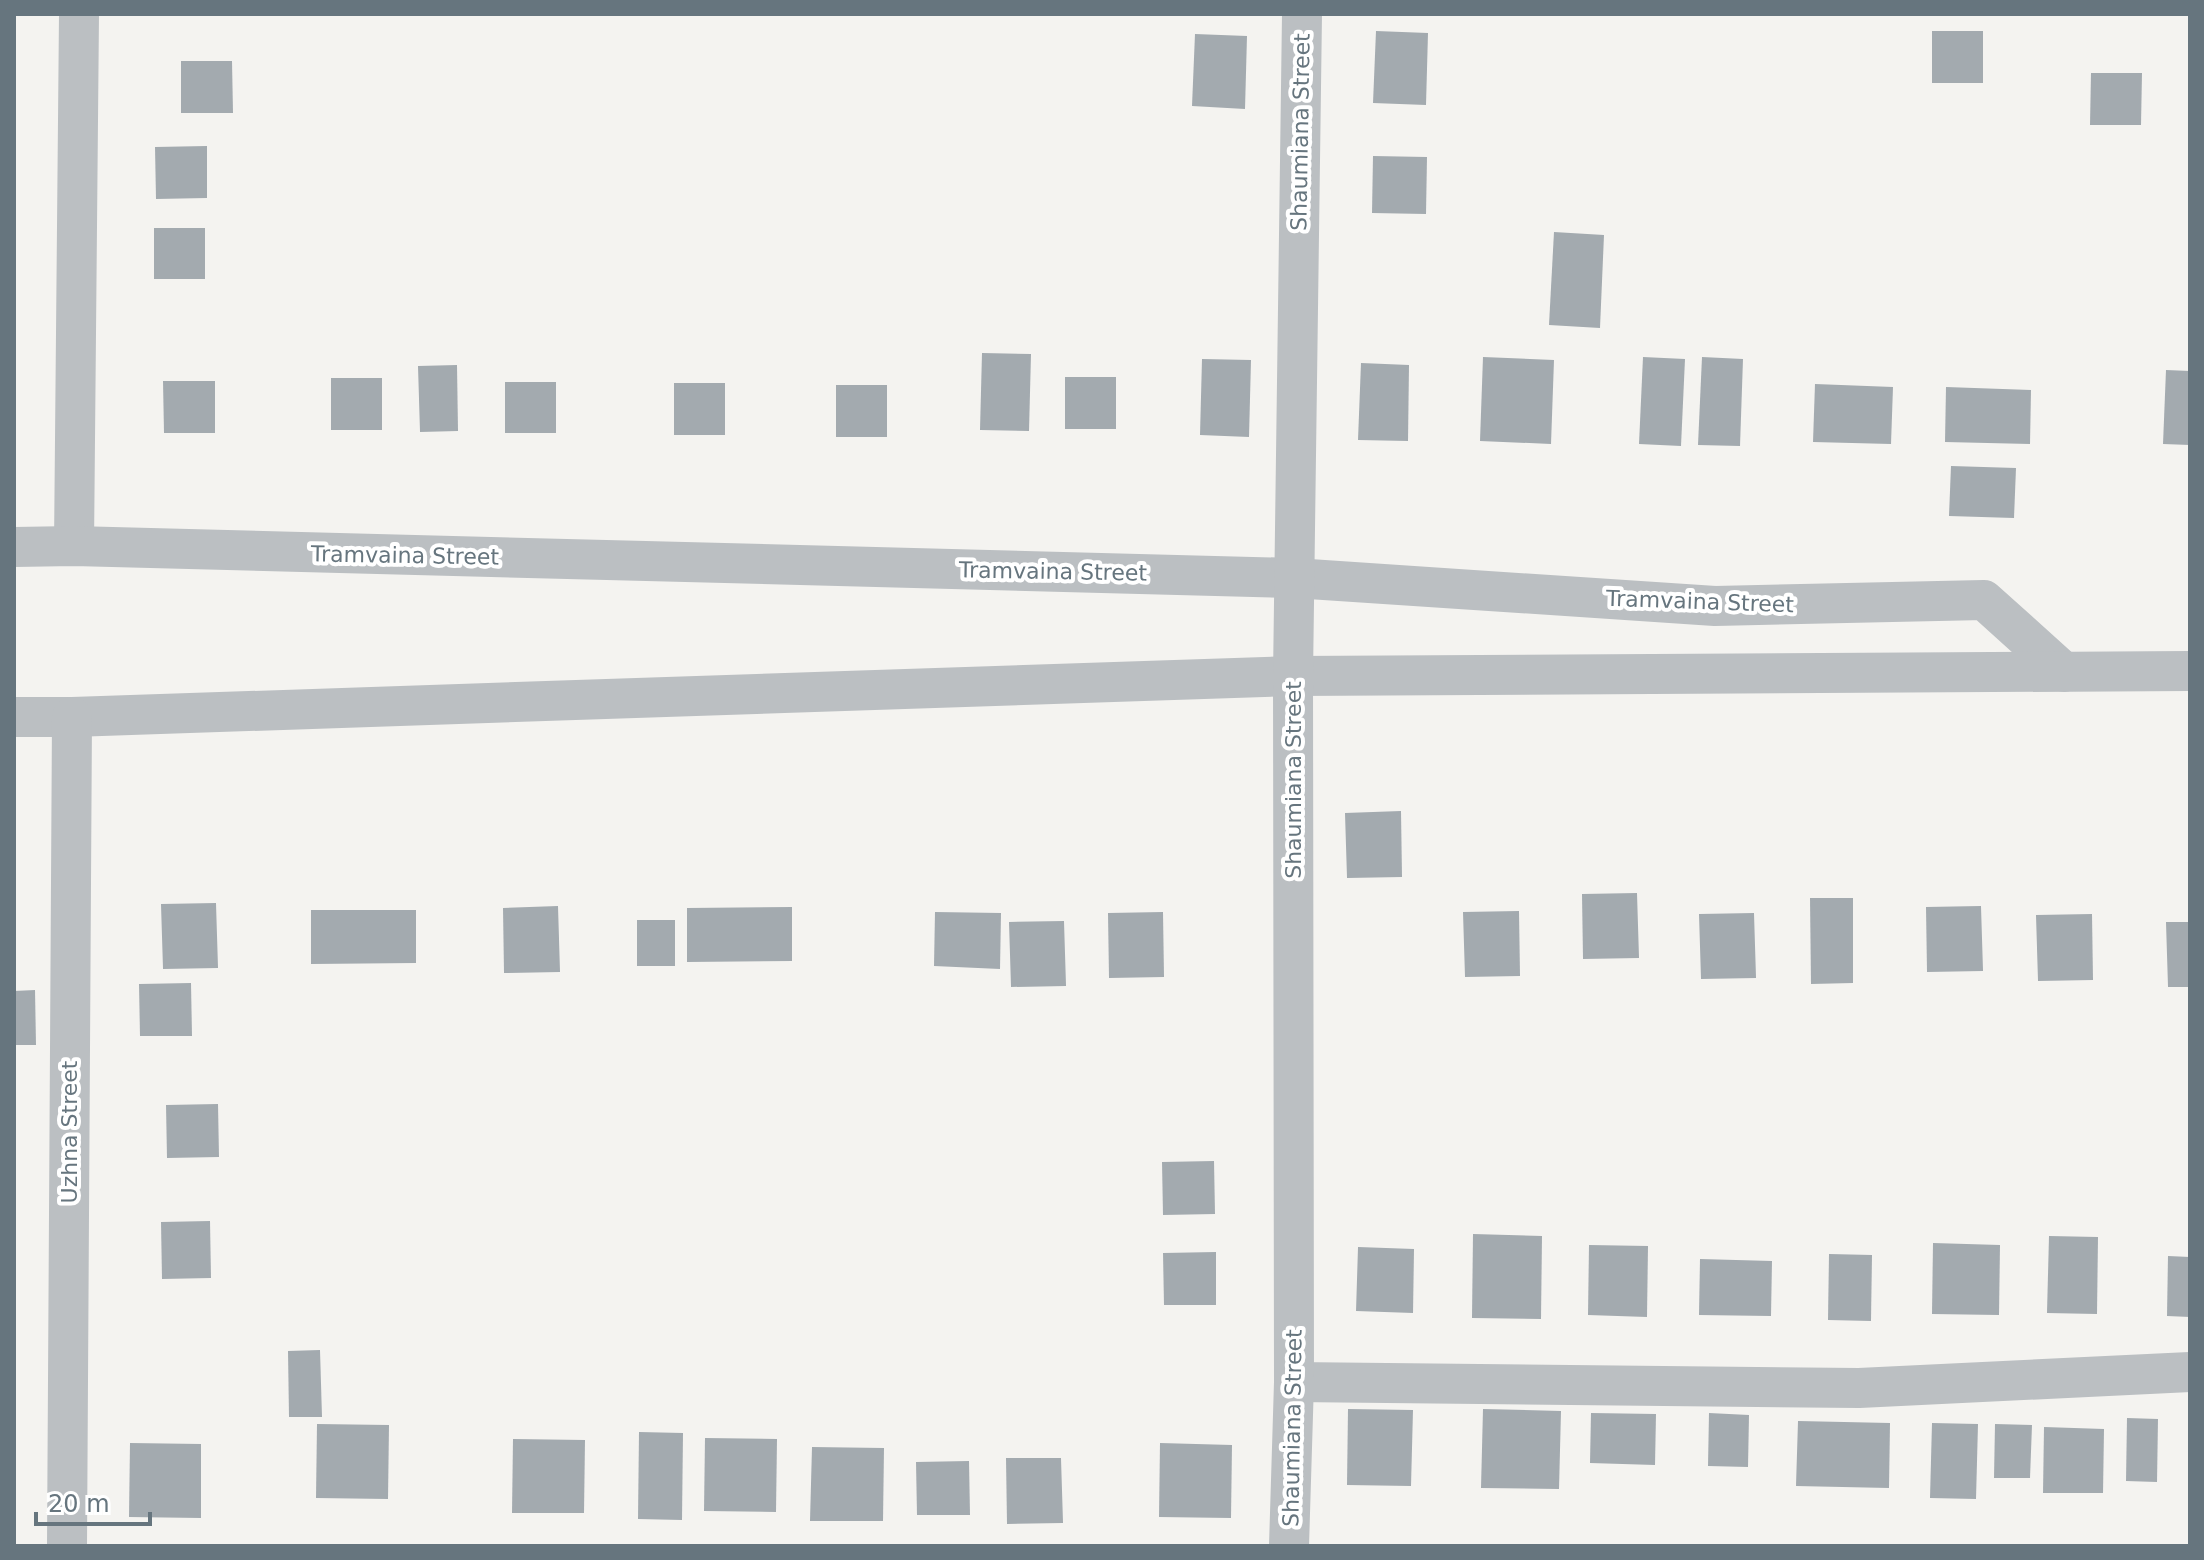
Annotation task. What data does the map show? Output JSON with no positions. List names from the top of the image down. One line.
{"streets":{"street":["Shaumiana Street","Tramvaina Street","Uzhna Street"]},"crossings":[["Shaumiana Street","Tramvaina Street"]],"scale_bar":"20 m"}
